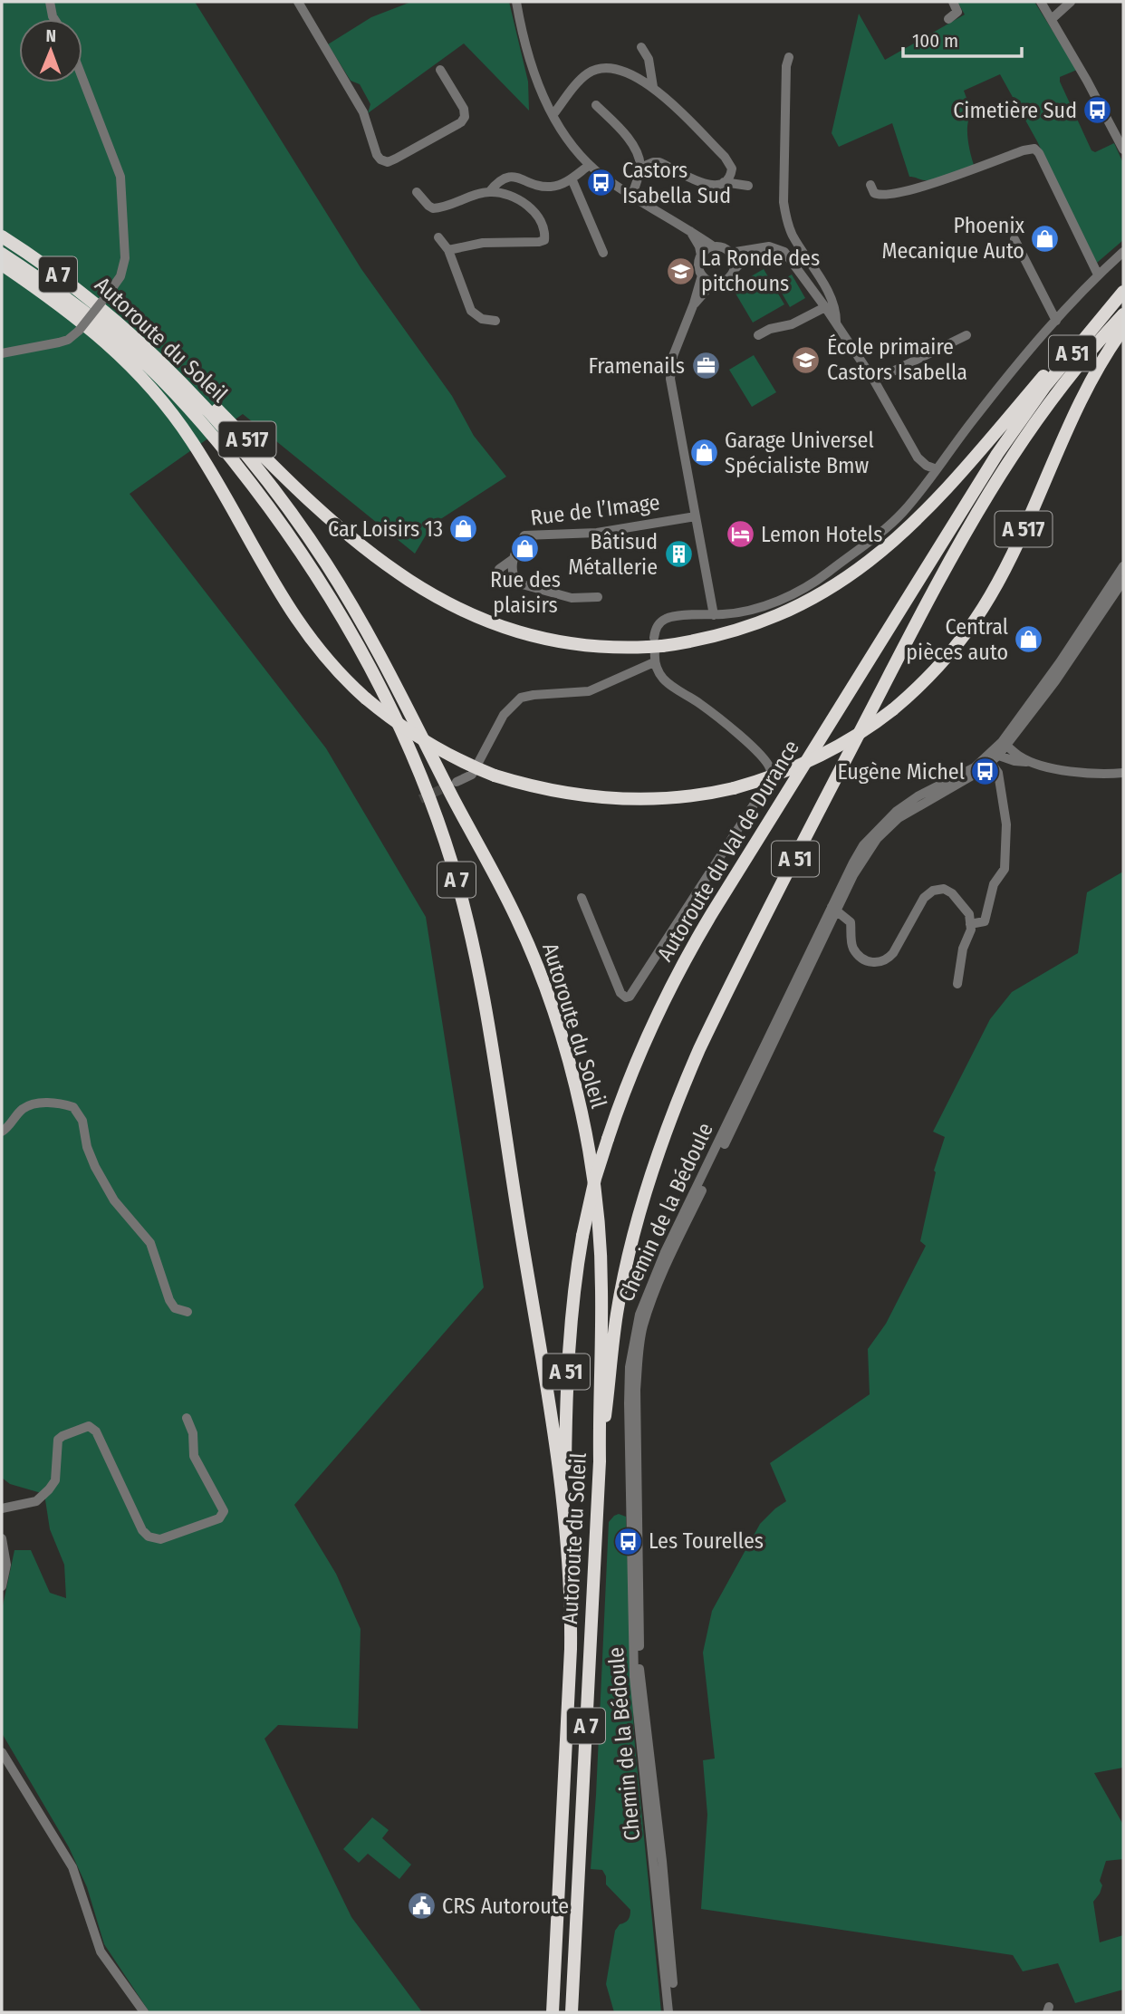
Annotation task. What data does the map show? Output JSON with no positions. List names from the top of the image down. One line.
{"streets":{"highway":["A 7","Autoroute du Soleil","A 51","A 517","Autoroute du Val de Durance"],"street":["Rue de l’Image","Chemin de la Bédoule"]},"crossings":[["Autoroute du Soleil","A 51"],["Autoroute du Soleil","A 517"],["Autoroute du Soleil","Autoroute du Val de Durance"],["A 517","Autoroute du Val de Durance"]],"places":{"bus stop":["Cimetière Sud","Castors Isabella Sud","Eugène Michel","Les Tourelles"],"shop":["Phoenix Mecanique Auto","Garage Universel Spécialiste Bmw","Car Loisirs 13","Rue des plaisirs","Central pièces auto"],"school or university":["La Ronde des pitchouns","École primaire Castors Isabella"],"office":["Framenails"],"hotel":["Lemon Hotels"],"building":["Bâtisud Métallerie"],"public building":["CRS Autoroute"]},"scale_bar":"100 m","north":"top"}
